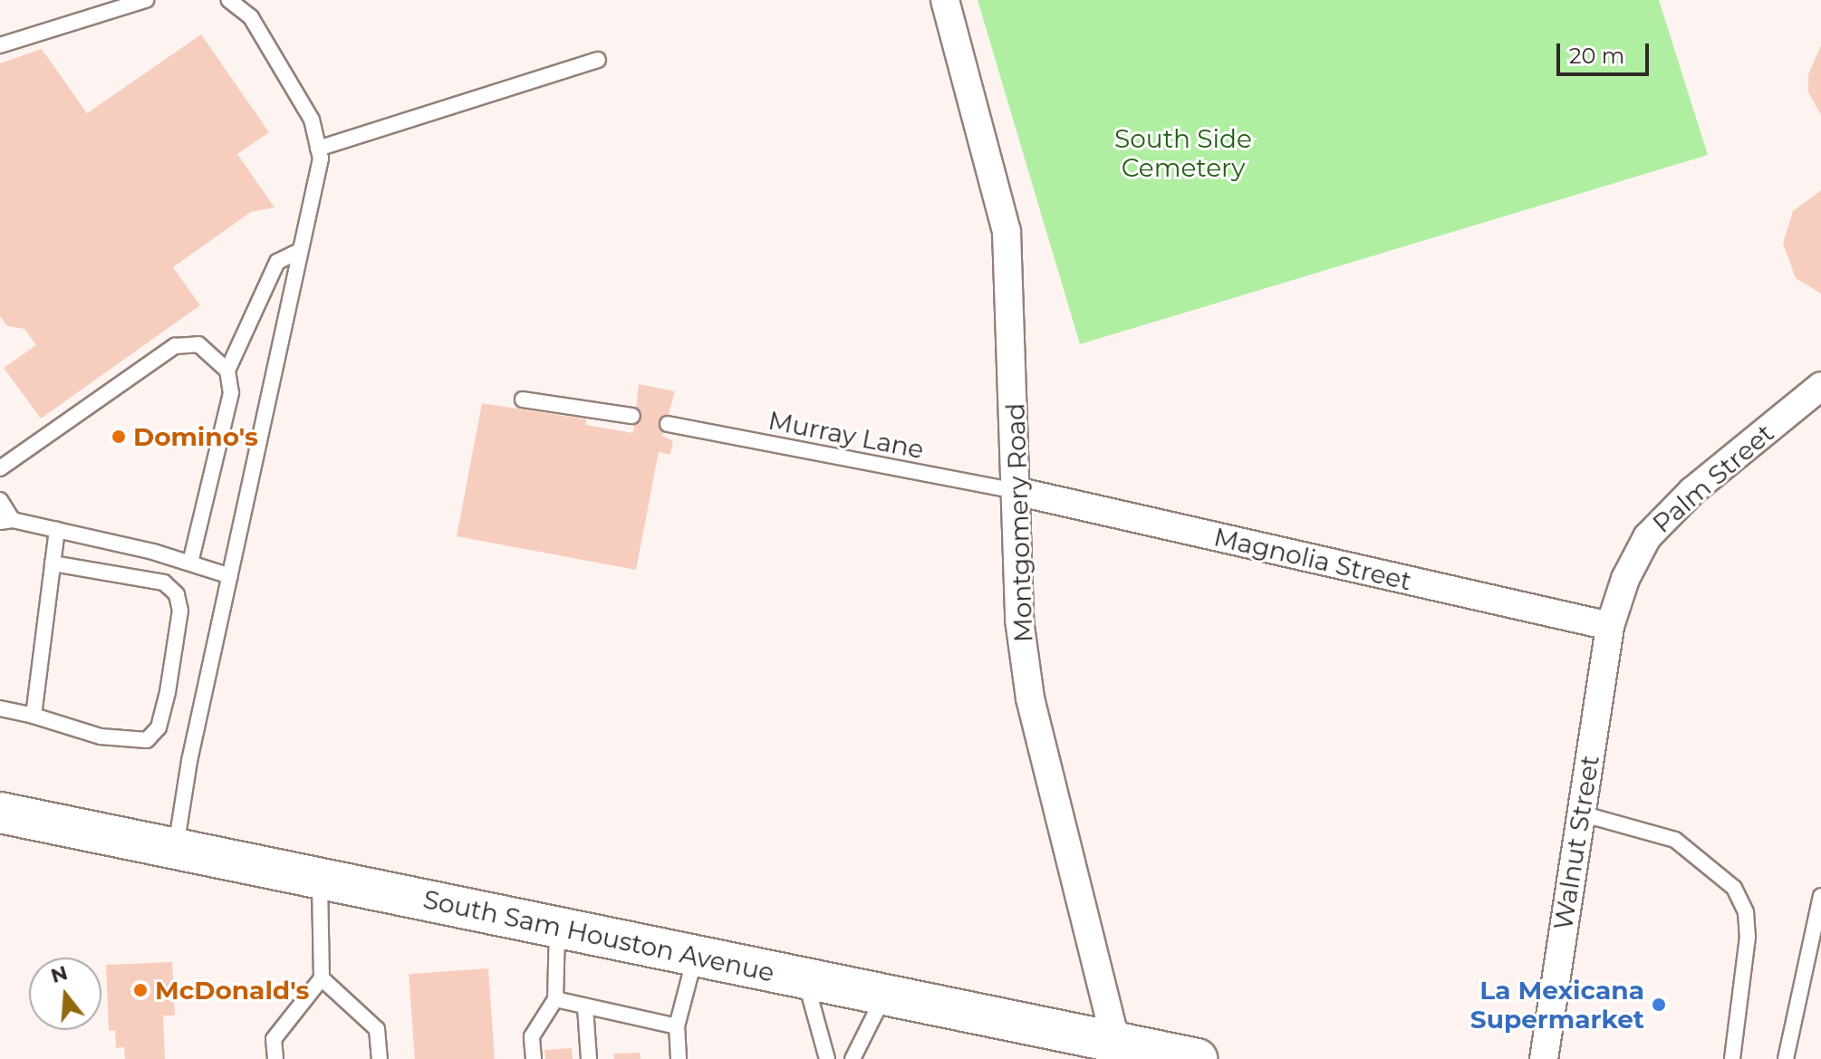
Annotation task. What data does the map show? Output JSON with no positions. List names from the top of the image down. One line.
{"streets":{"main road":["South Sam Houston Avenue"],"street":["Palm Street","Montgomery Road","Magnolia Street","Walnut Street"],"lane":["Murray Lane"]},"crossings":[["Murray Lane","Montgomery Road"],["Murray Lane","Magnolia Street"],["Palm Street","Magnolia Street"],["Palm Street","Walnut Street"],["Montgomery Road","Magnolia Street"],["Montgomery Road","South Sam Houston Avenue"],["Magnolia Street","Walnut Street"]],"parks":["South Side Cemetery"],"places":["Domino's","McDonald's","La Mexicana Supermarket"],"scale_bar":"20 m","north":"top"}
